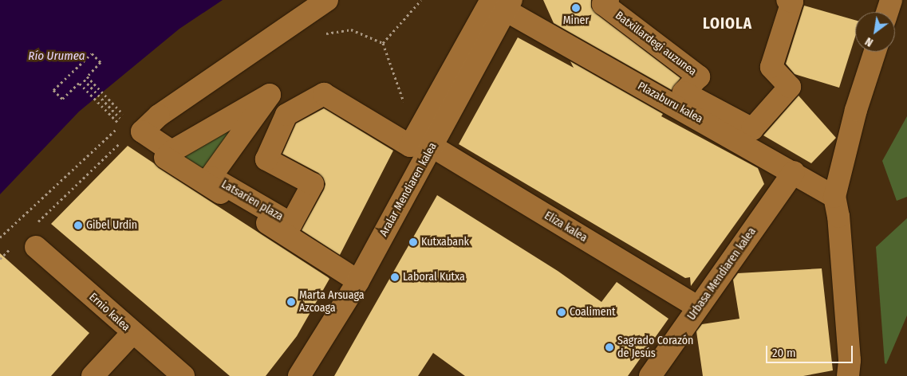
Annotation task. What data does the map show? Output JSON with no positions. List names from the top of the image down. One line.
{"streets":{"street":["Batxillardegi auzunea","Plazaburu kalea","Aralar Mendiaren kalea","Latsarien plaza","Eliza kalea","Urbasa Mendiaren kalea","Ernio kalea"]},"crossings":[["Plazaburu kalea","Aralar Mendiaren kalea"],["Plazaburu kalea","Urbasa Mendiaren kalea"],["Aralar Mendiaren kalea","Latsarien plaza"],["Aralar Mendiaren kalea","Eliza kalea"],["Latsarien plaza","Eliza kalea"],["Eliza kalea","Urbasa Mendiaren kalea"]],"districts":["LOIOLA"],"water":["Río Urumea"],"places":["Miner","Gibel Urdin","Kutxabank","Laboral Kutxa","Marta Arsuaga Azcoaga","Coaliment","Sagrado Corazón de Jesús"],"scale_bar":"20 m","north":"bottom left"}
